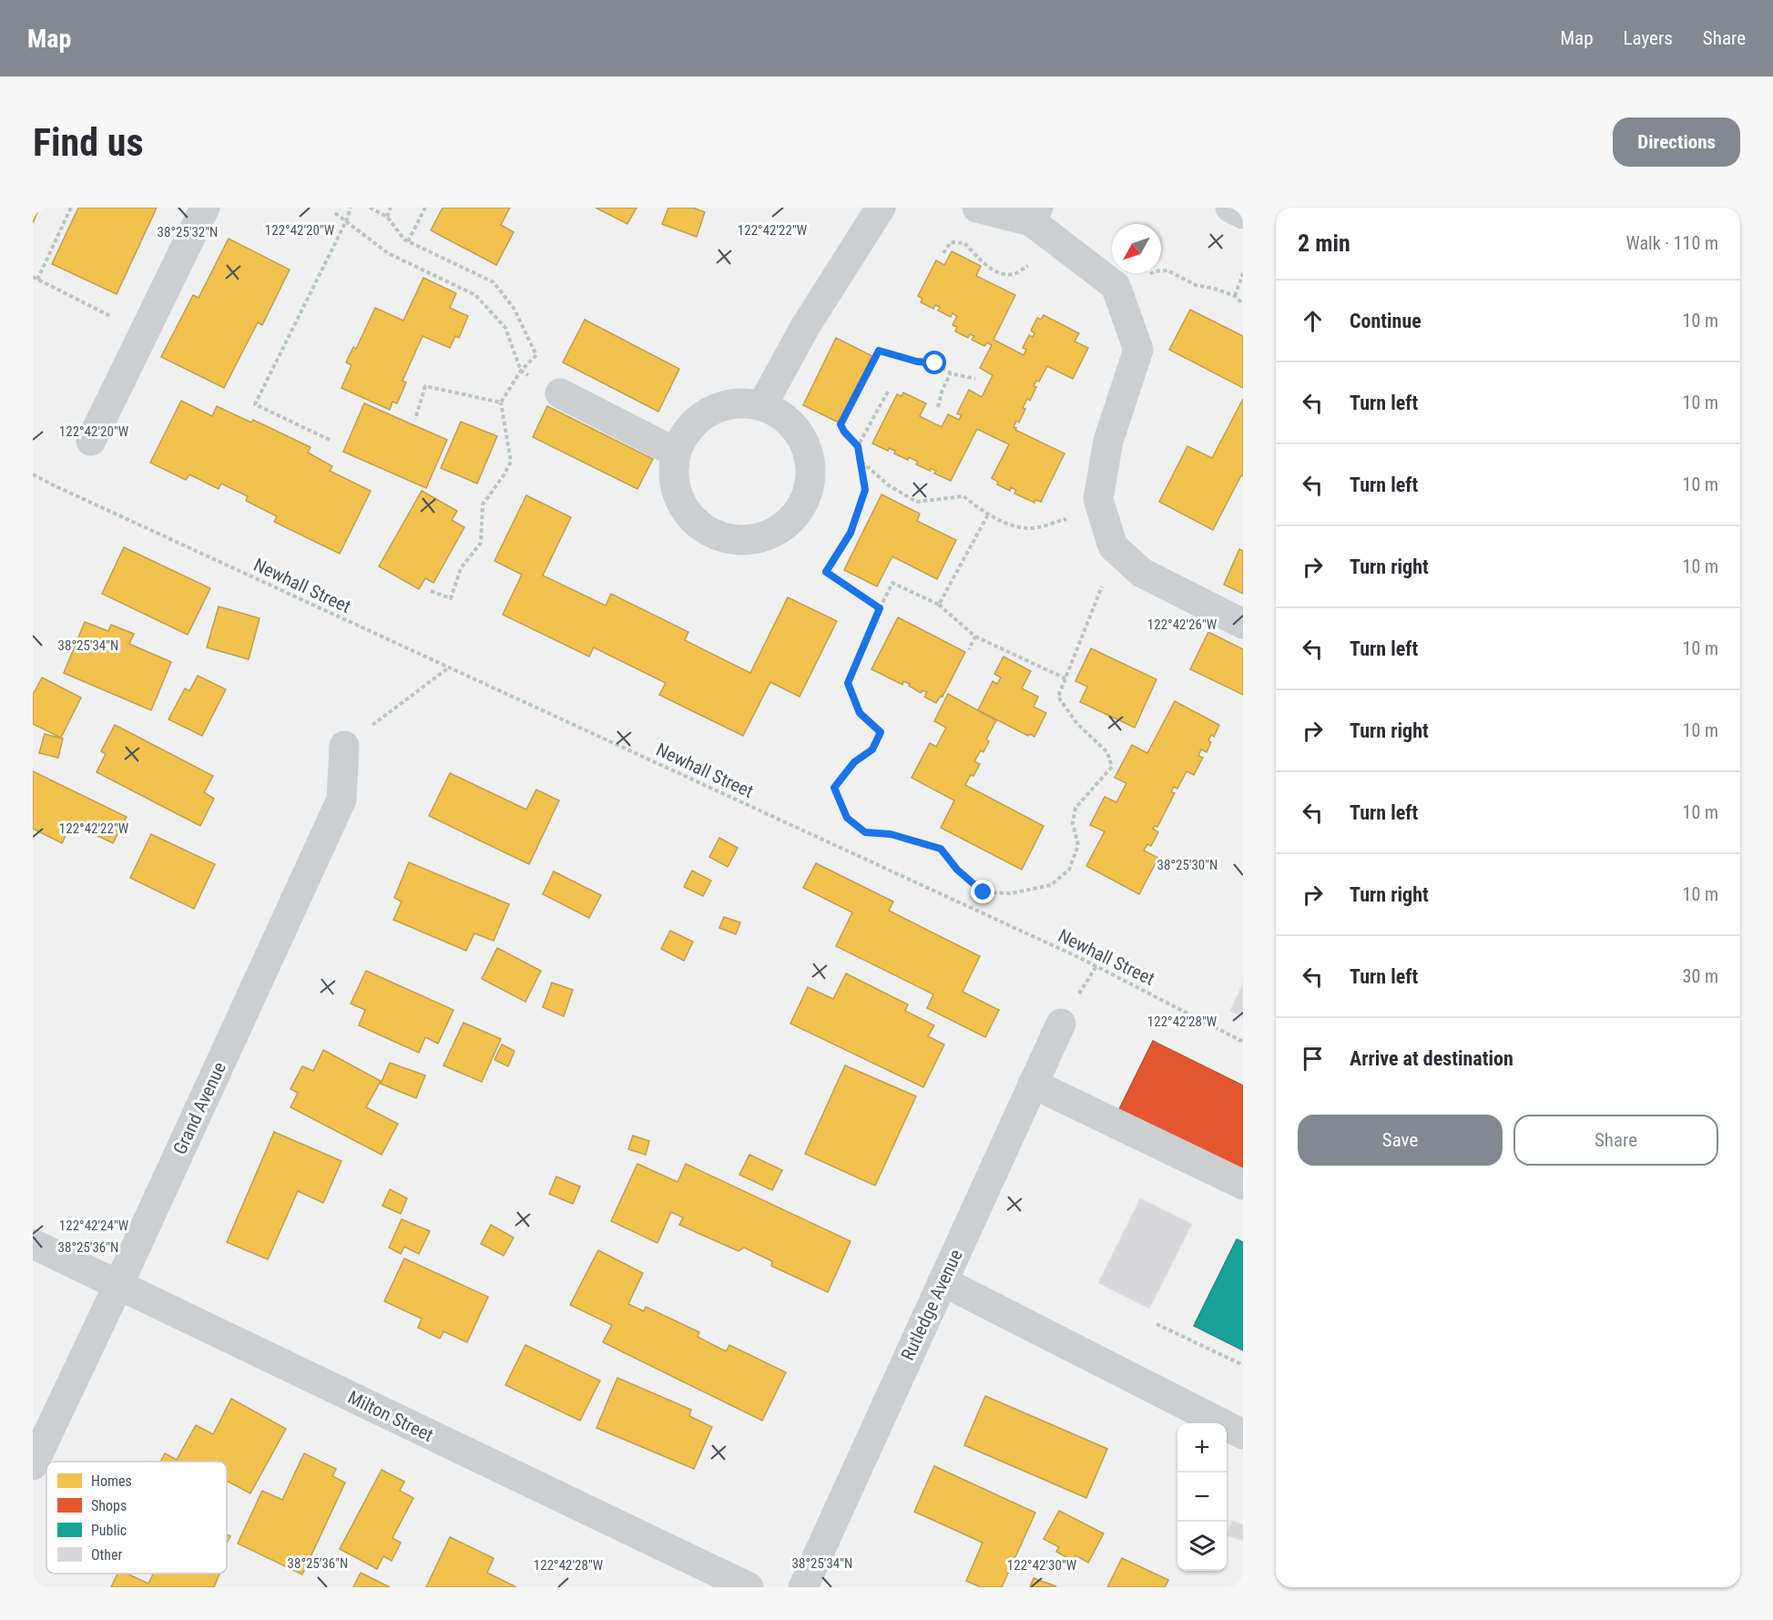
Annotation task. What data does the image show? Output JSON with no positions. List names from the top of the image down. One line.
{"streets":{"street":["Grand Avenue","Rutledge Avenue","Milton Street"],"path":["Newhall Street"]},"crossings":[["Grand Avenue","Milton Street"]],"legend":["Homes","Shops","Public","Other"],"north":"bottom left","page":{"header":"Map","nav":["Map","Layers","Share"],"buttons":["Directions",["Save","Share"]],"title":"Find us","heading":["2 min","Walk · 110 m"],"list":[["Continue","10 m"],["Turn left","10 m"],["Turn left","10 m"],["Turn right","10 m"],["Turn left","10 m"],["Turn right","10 m"],["Turn left","10 m"],["Turn right","10 m"],["Turn left","30 m"],"Arrive at destination"],"map_buttons":["+","−"]},"coordinates":["122°42'20\"W","122°42'22\"W","38°25'32\"N","122°42'26\"W","38°25'34\"N","38°25'30\"N","122°42'28\"W","122°42'24\"W","38°25'36\"N","122°42'30\"W"]}
